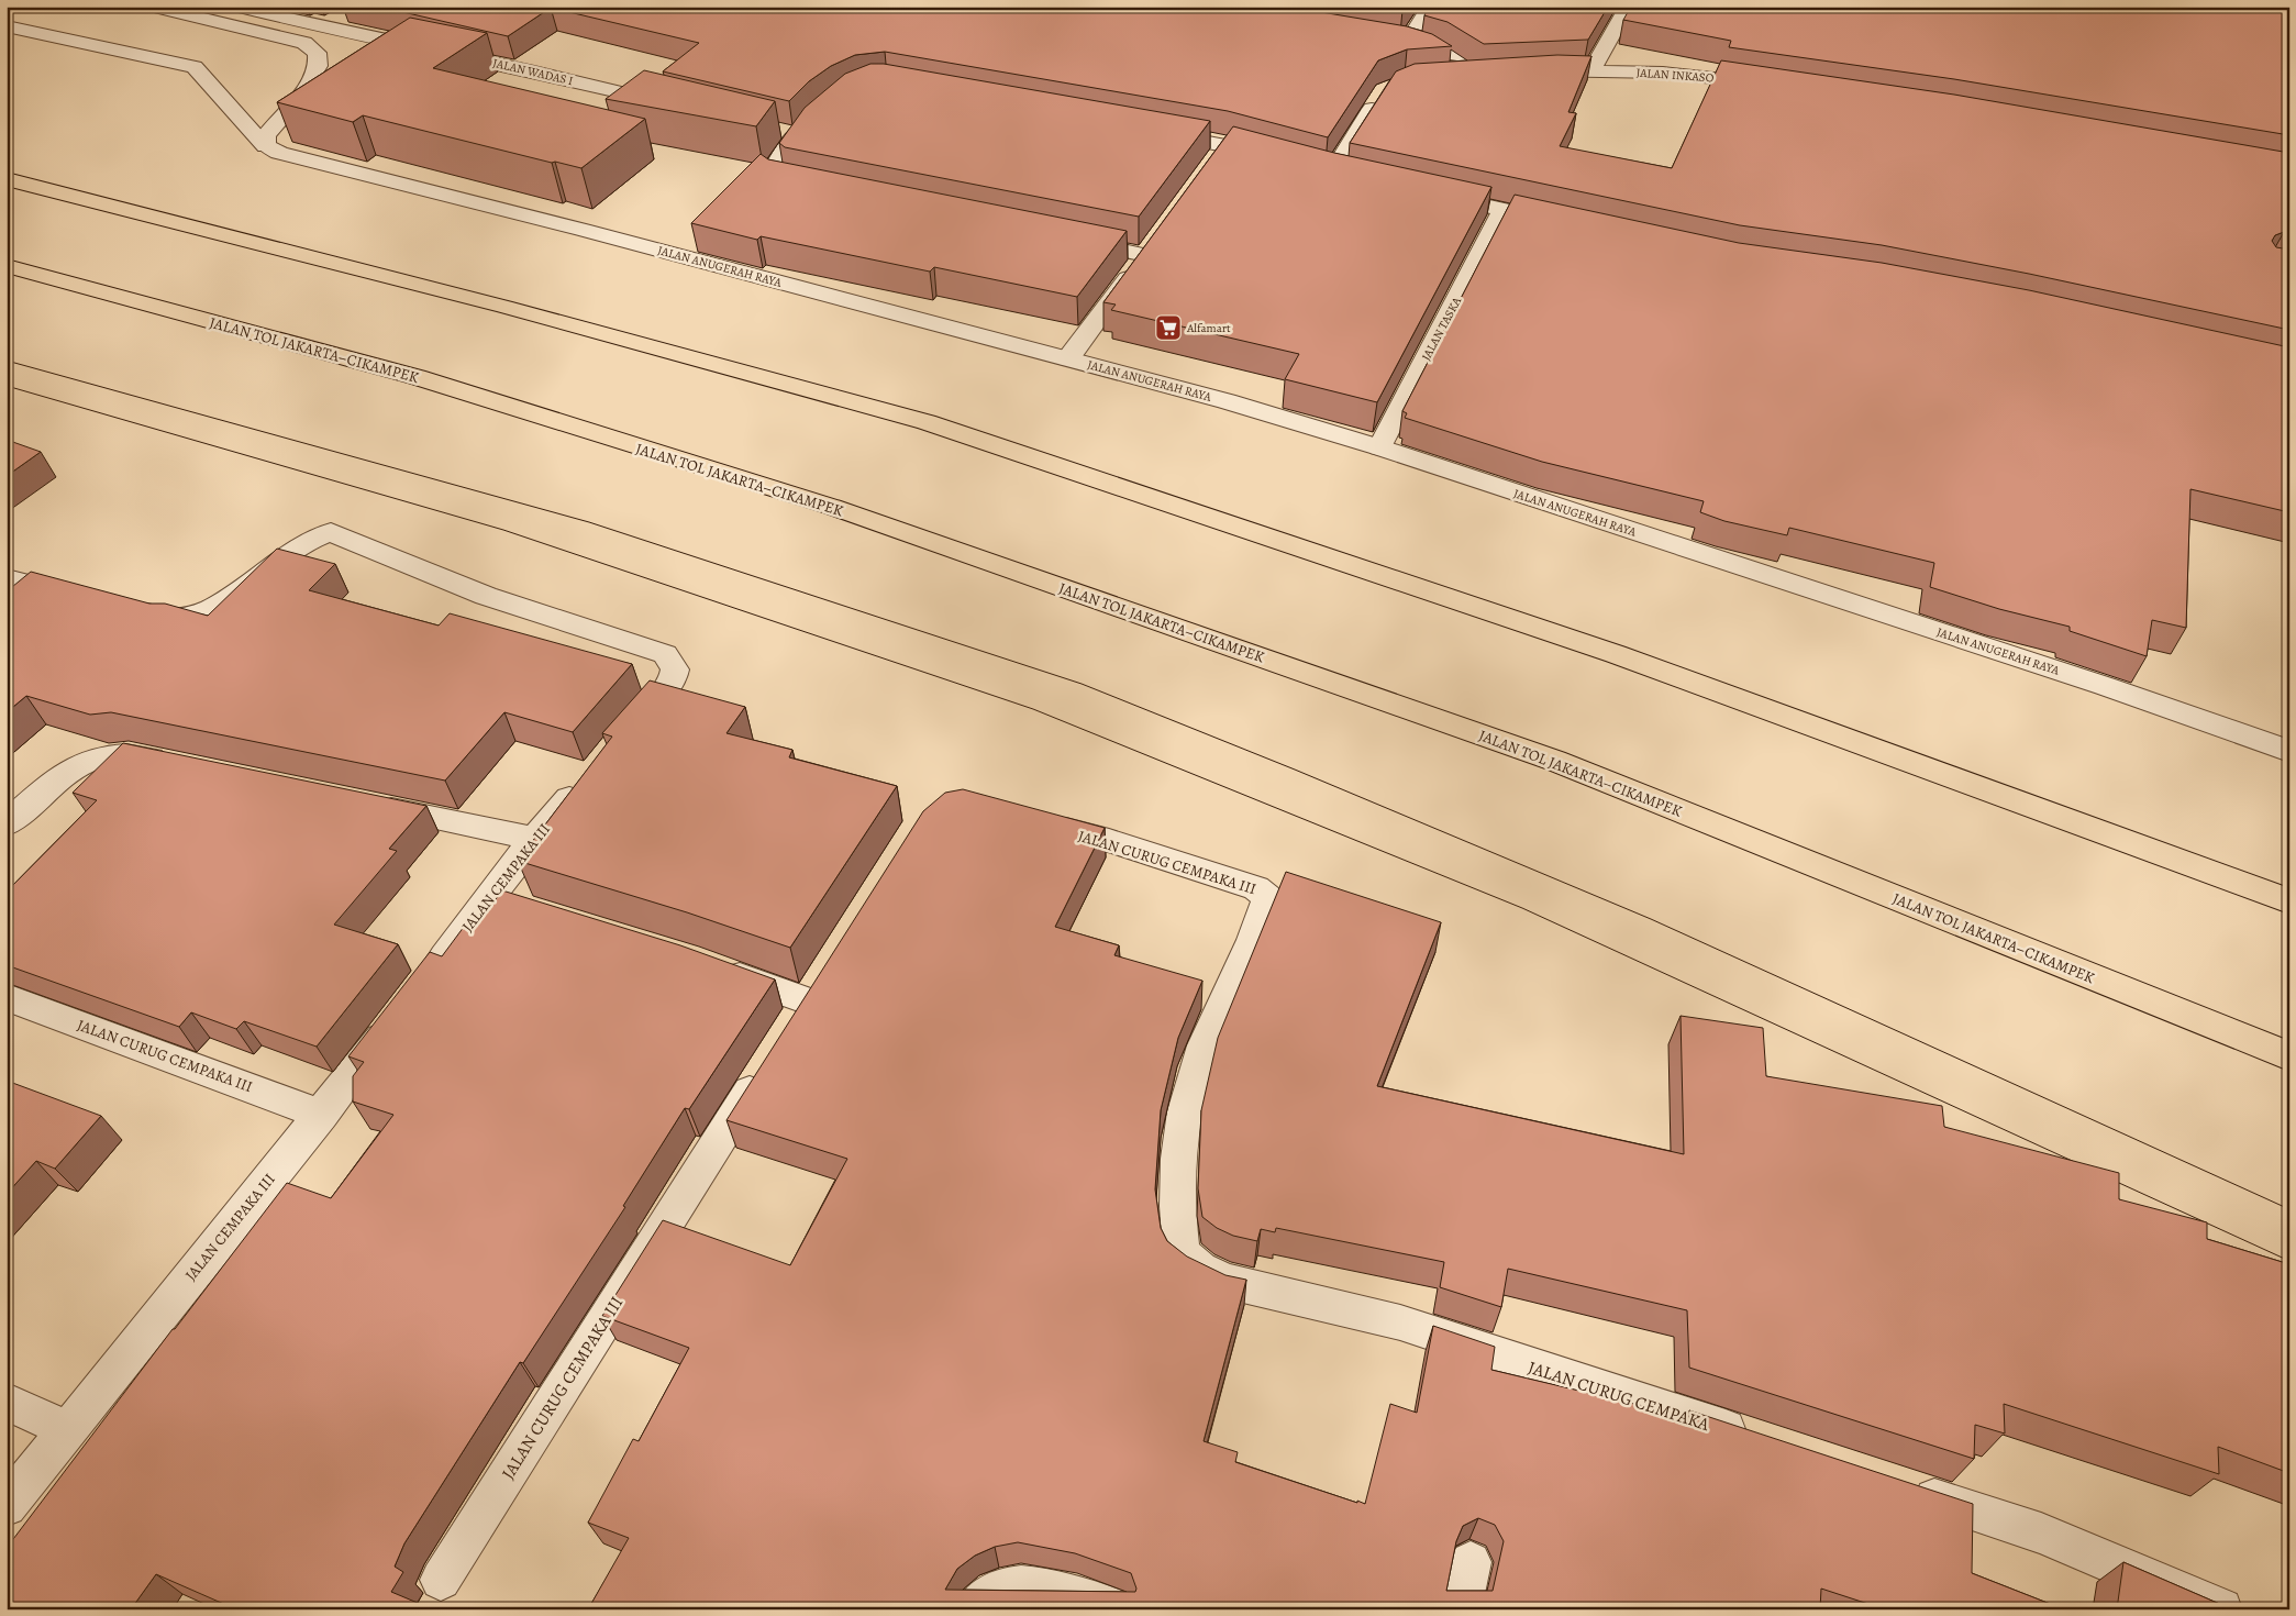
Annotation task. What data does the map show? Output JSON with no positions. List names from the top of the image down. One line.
{"streets":{"highway":["JALAN TOL JAKARTA–CIKAMPEK"],"street":["JALAN WADAS I","JALAN INKASO","JALAN ANUGERAH RAYA","JALAN TASKA","JALAN CURUG CEMPAKA III","JALAN CEMPAKA III","JALAN CURUG CEMPAKA"]},"crossings":[["JALAN ANUGERAH RAYA","JALAN TASKA"],["JALAN CURUG CEMPAKA III","JALAN CEMPAKA III"],["JALAN CURUG CEMPAKA III","JALAN CURUG CEMPAKA"]],"places":{"supermarket":["Alfamart"]}}
